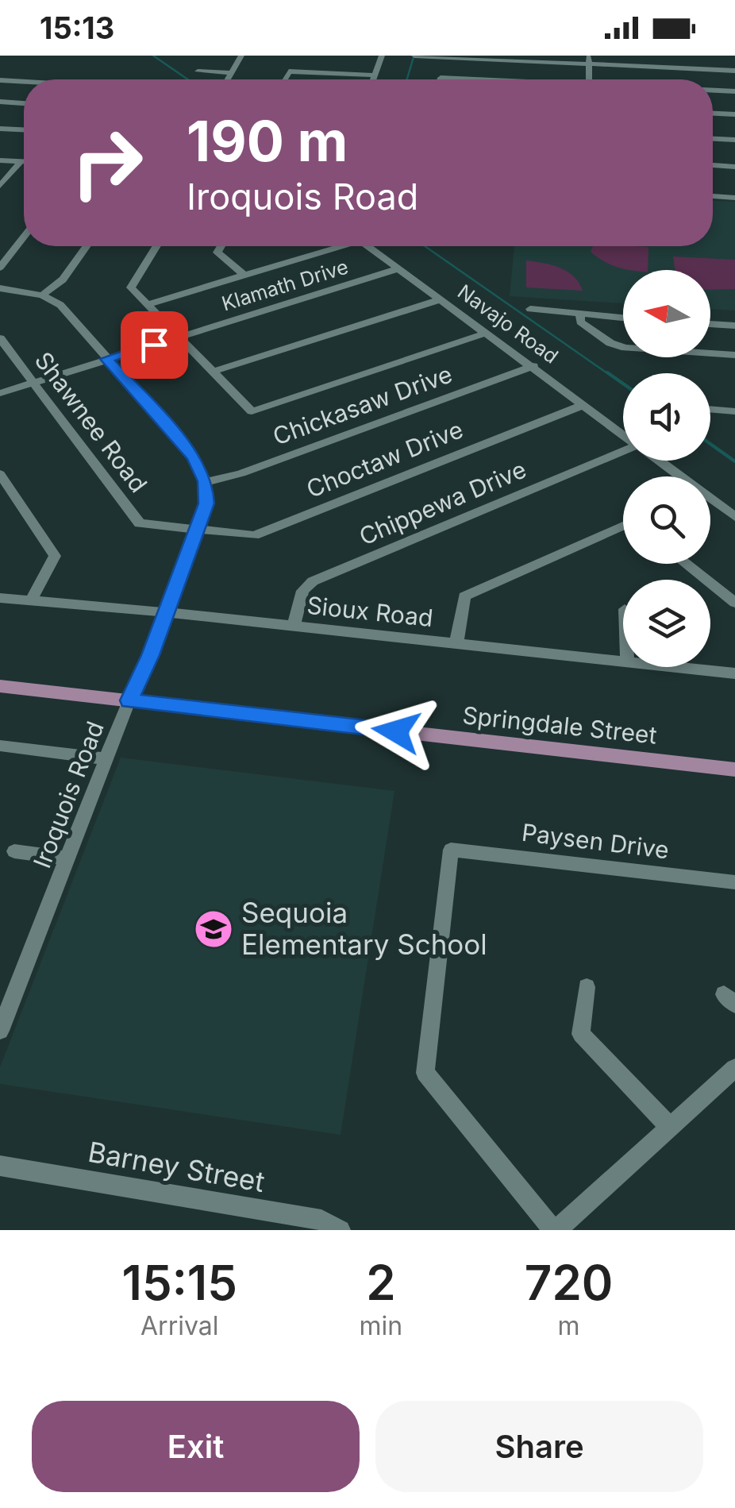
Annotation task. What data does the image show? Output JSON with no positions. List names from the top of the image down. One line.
{"streets":{"main road":["Springdale Street"],"street":["Klamath Drive","Navajo Road","Chickasaw Drive","Shawnee Road","Choctaw Drive","Chippewa Drive","Sioux Road","Iroquois Road","Paysen Drive","Barney Street"]},"crossings":[["Klamath Drive","Navajo Road"],["Klamath Drive","Shawnee Road"],["Navajo Road","Chickasaw Drive"],["Navajo Road","Choctaw Drive"],["Chickasaw Drive","Iroquois Road"],["Shawnee Road","Choctaw Drive"],["Shawnee Road","Iroquois Road"],["Choctaw Drive","Iroquois Road"],["Chippewa Drive","Sioux Road"],["Sioux Road","Iroquois Road"],["Springdale Street","Iroquois Road"]],"places":{"school or university":["Sequoia Elementary School"]},"north":"left","page":{"status":"15:13","turn":["190 m","Iroquois Road"],"eta":["15:15","Arrival","2","min","720","m"],"buttons":["Exit","Share"]}}
